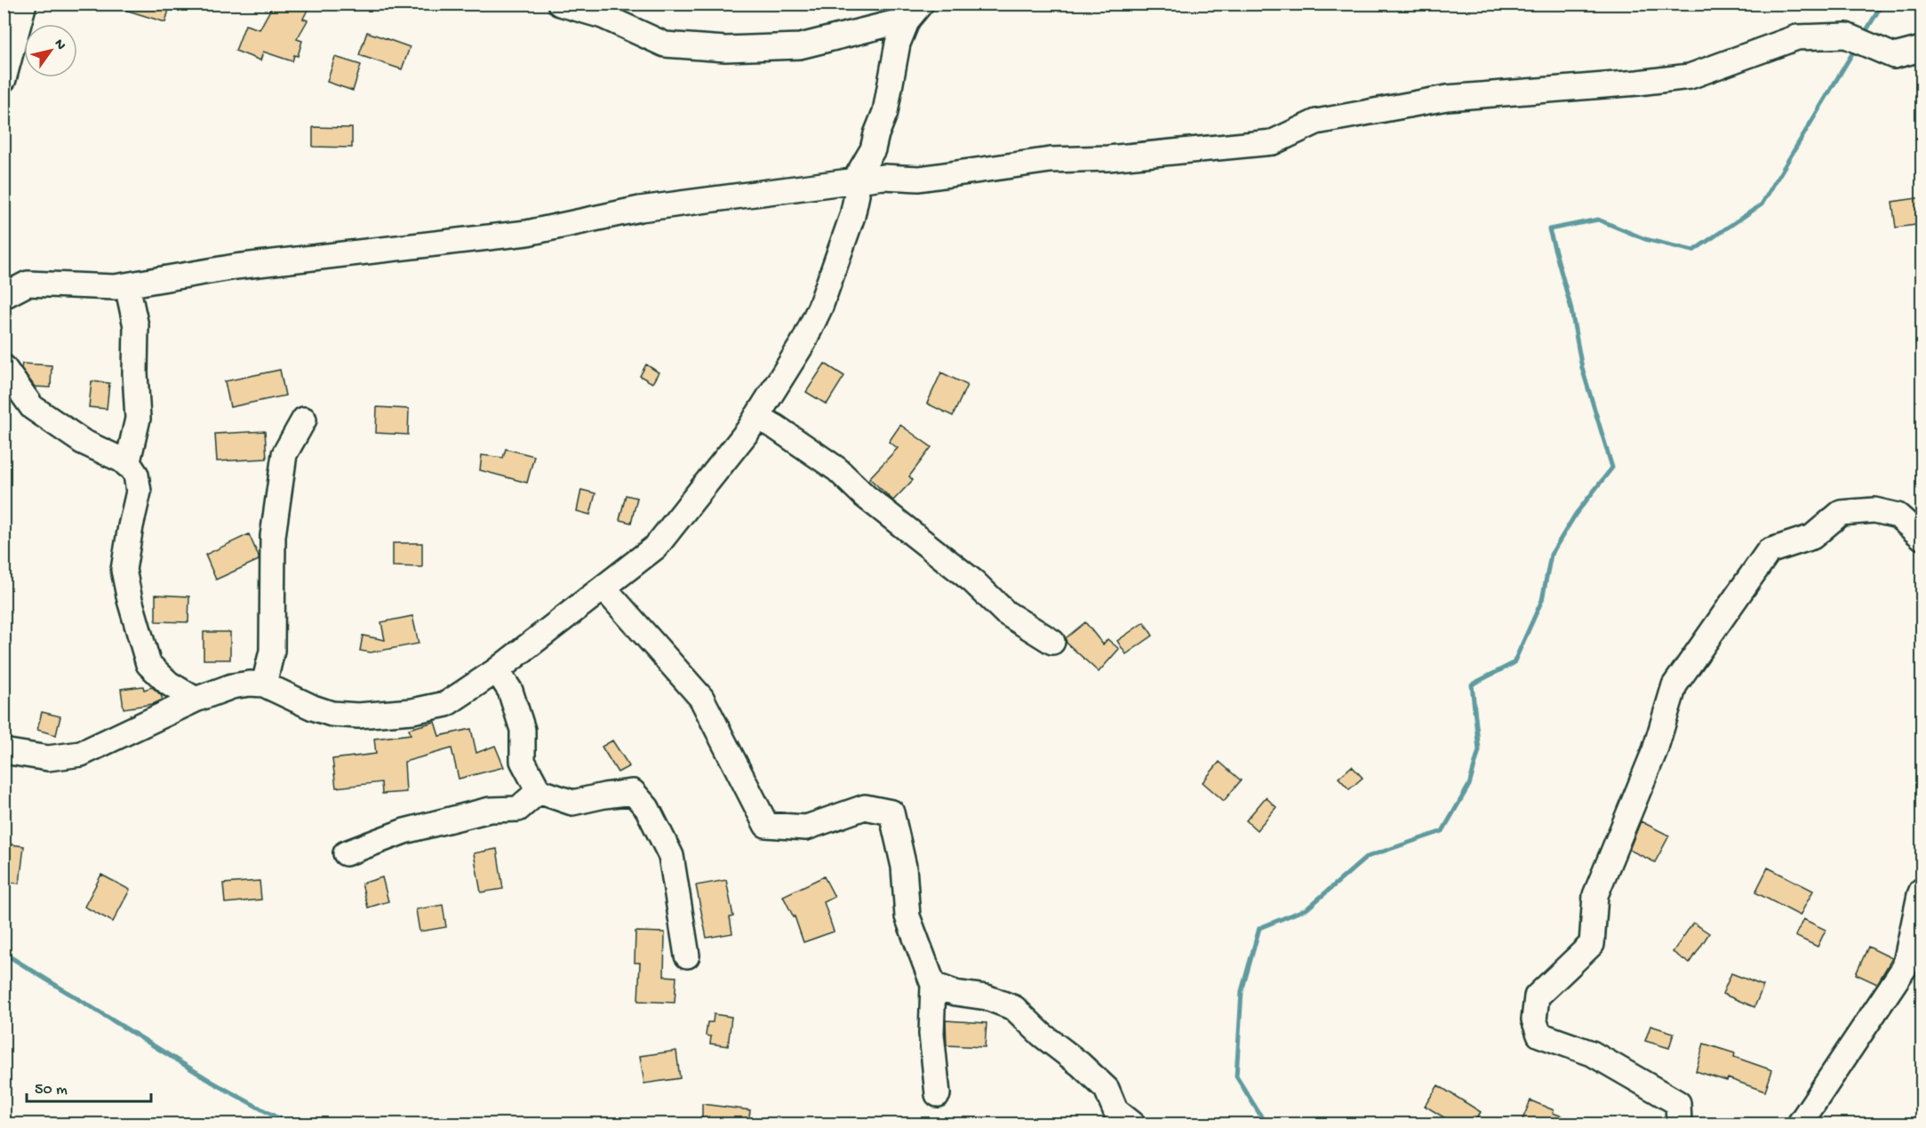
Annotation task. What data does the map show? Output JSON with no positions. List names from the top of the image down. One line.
{"scale_bar":"50 m","north":"top right"}
